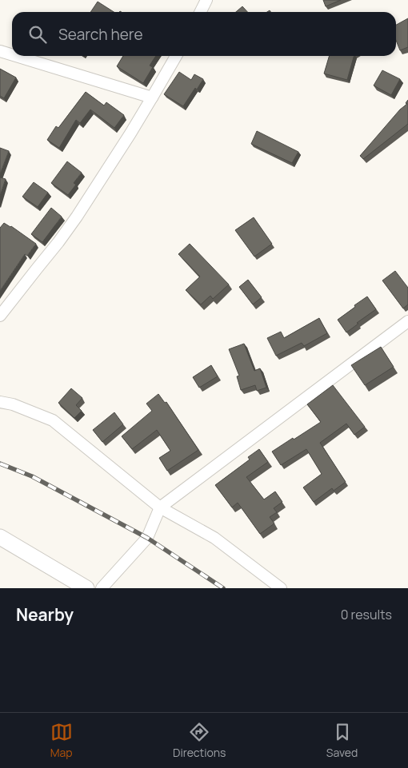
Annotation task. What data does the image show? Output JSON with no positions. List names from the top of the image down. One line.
{"page":{"search":"Search here","heading":["Nearby","0 results"],"nav":["Map","Directions","Saved"]}}
